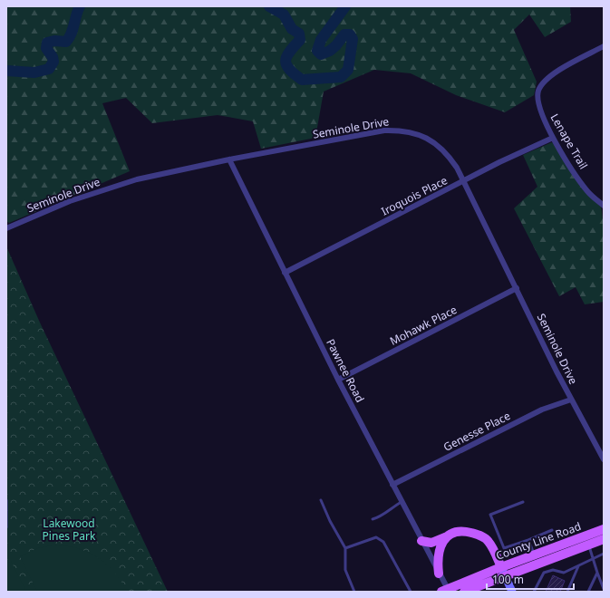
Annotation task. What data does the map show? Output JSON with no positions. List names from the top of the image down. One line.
{"streets":{"main road":["County Line Road"],"street":["Seminole Drive","Lenape Trail","Iroquois Place","Mohawk Place","Pawnee Road","Genesse Place"]},"crossings":[["Seminole Drive","Iroquois Place"],["Seminole Drive","Mohawk Place"],["Seminole Drive","Pawnee Road"],["Seminole Drive","Genesse Place"],["Lenape Trail","Iroquois Place"],["Iroquois Place","Pawnee Road"],["Mohawk Place","Pawnee Road"],["Pawnee Road","Genesse Place"],["Pawnee Road","County Line Road"]],"parks":["Lakewood Pines Park"],"scale_bar":"100 m"}
